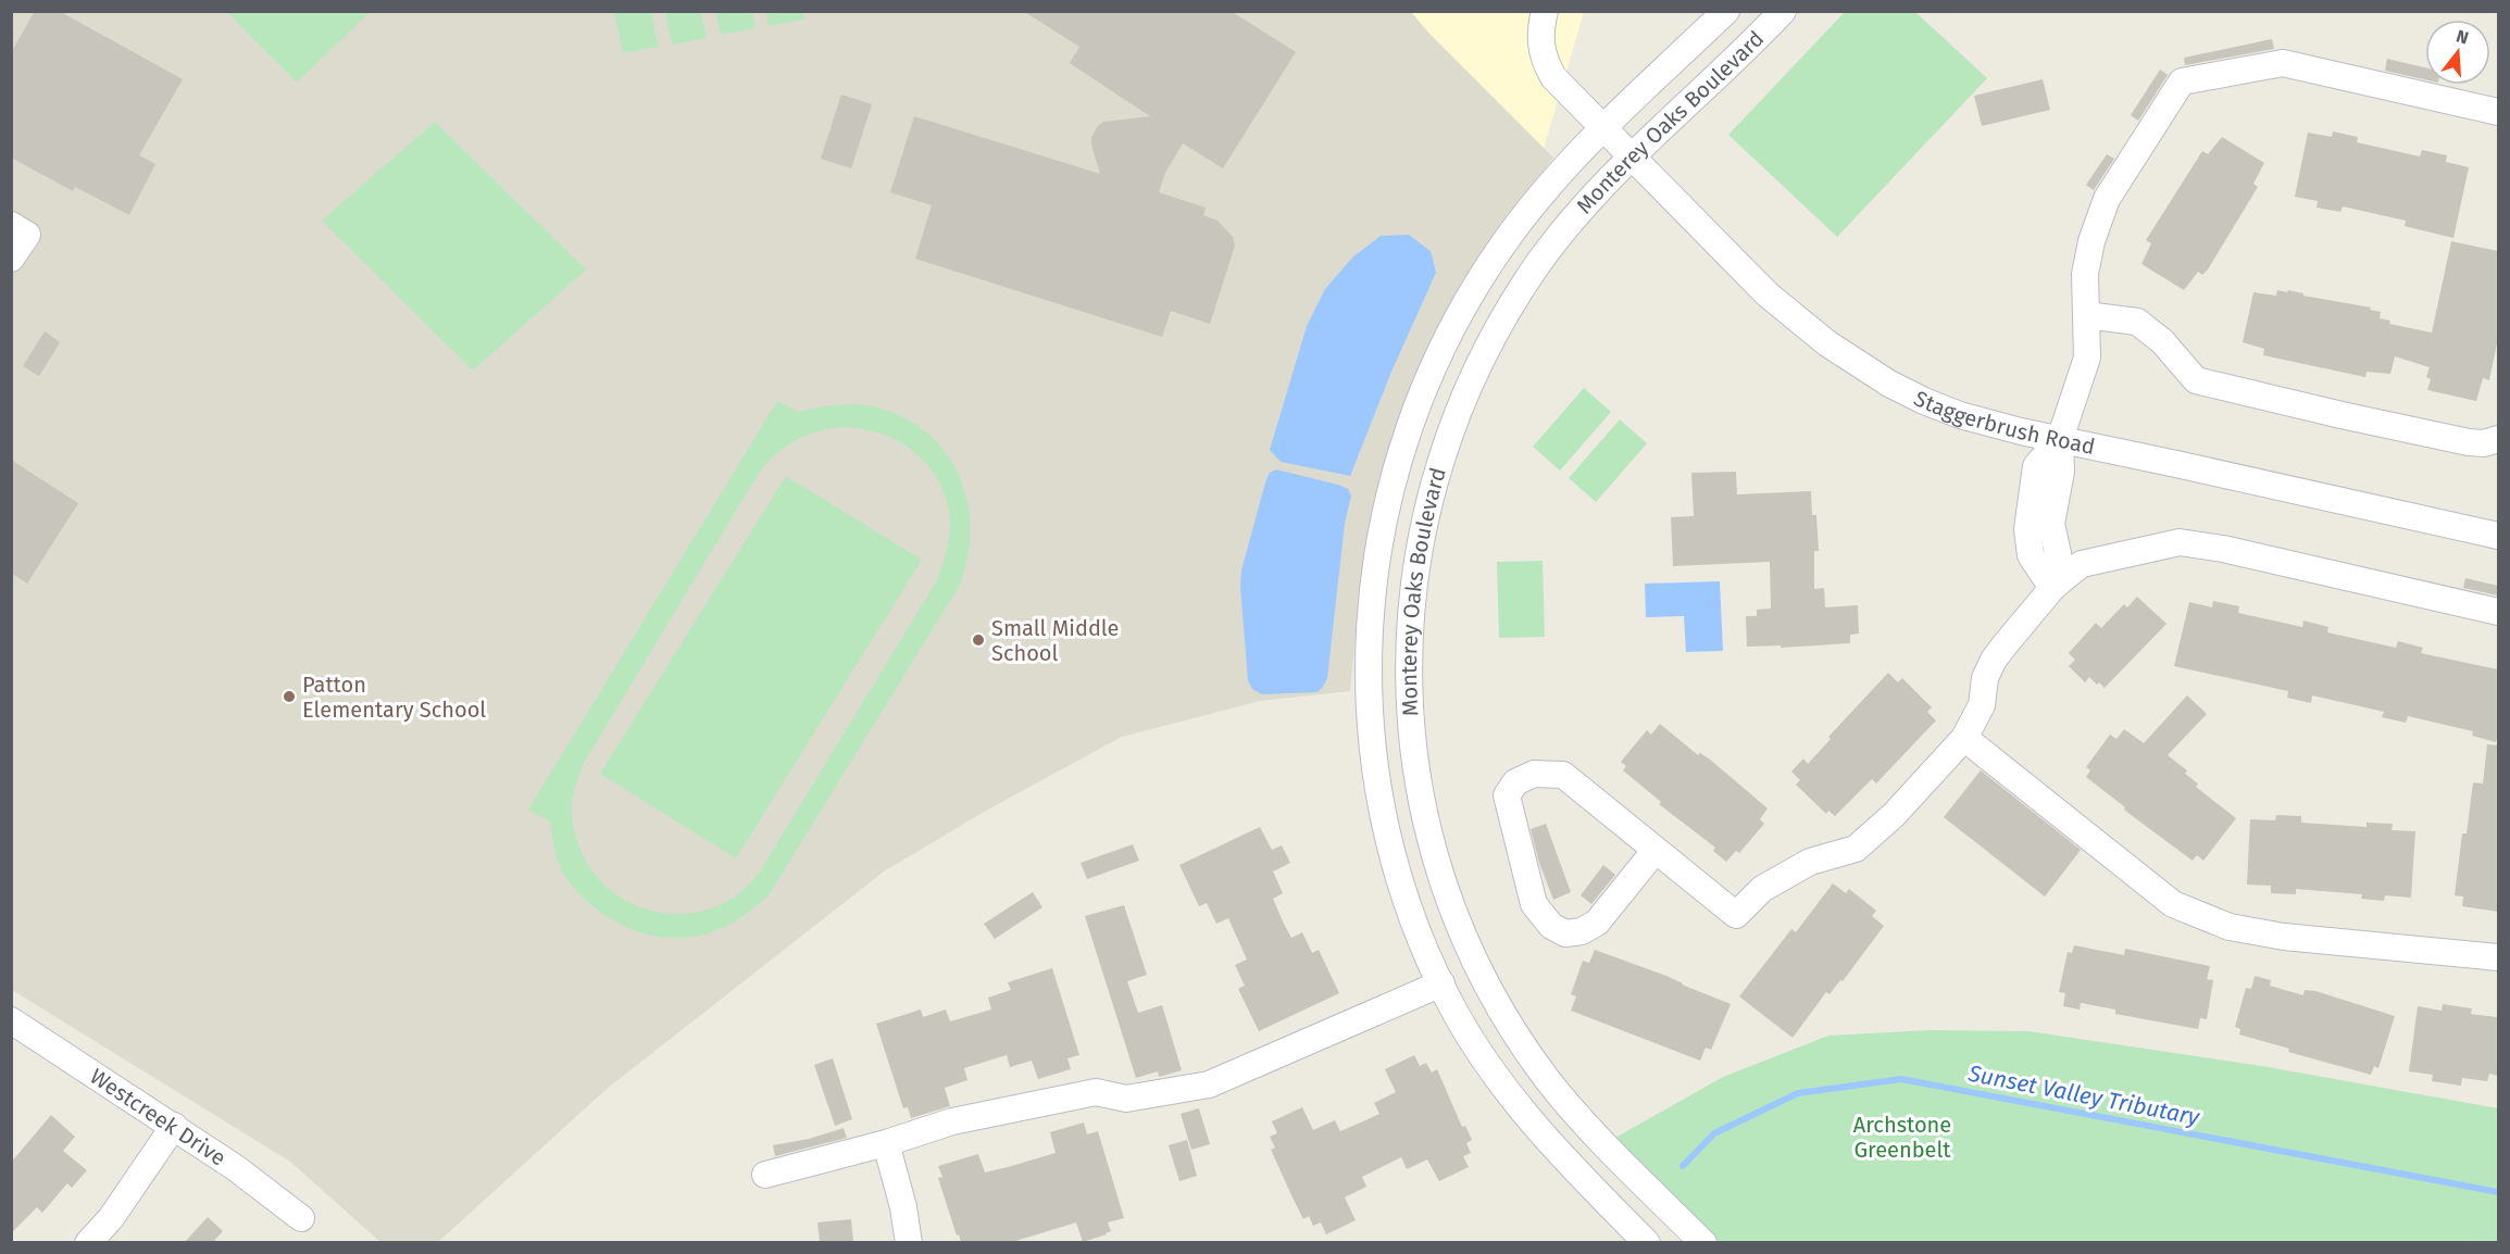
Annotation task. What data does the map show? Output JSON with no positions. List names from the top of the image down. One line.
{"streets":{"street":["Monterey Oaks Boulevard","Staggerbrush Road","Westcreek Drive"]},"crossings":[["Monterey Oaks Boulevard","Staggerbrush Road"]],"water":["Sunset Valley Tributary"],"parks":["Archstone Greenbelt"],"places":["Small Middle School","Patton Elementary School"],"north":"top"}
